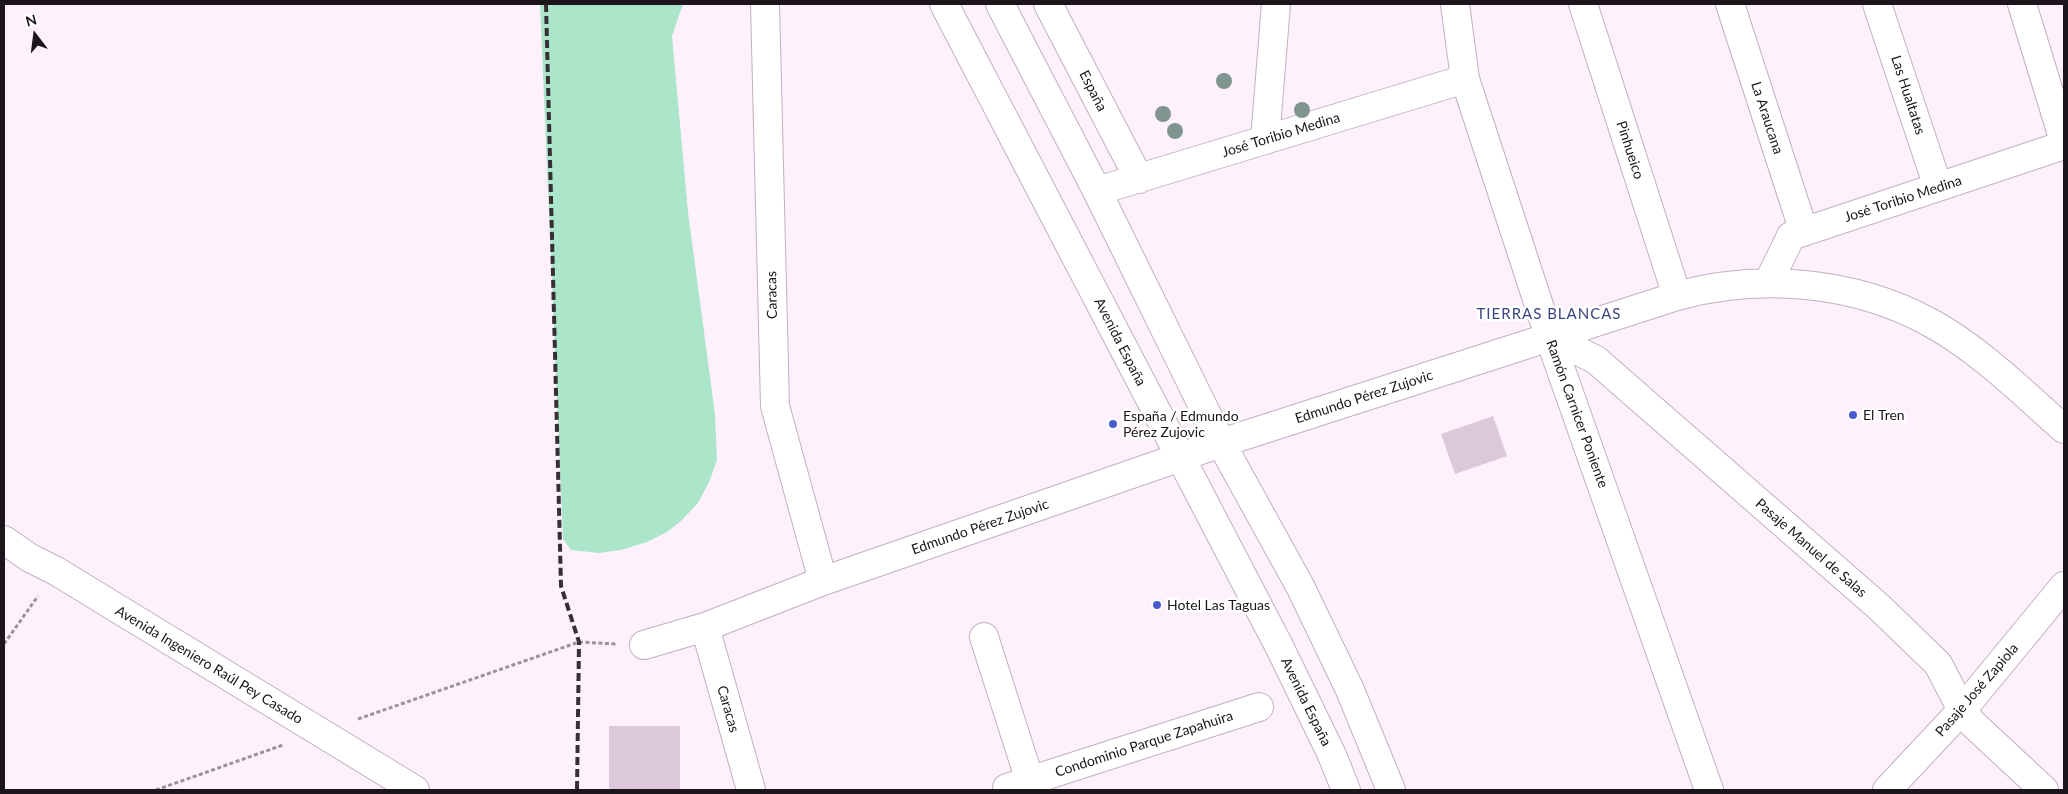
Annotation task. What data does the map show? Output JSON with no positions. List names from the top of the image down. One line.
{"streets":{"street":["España","Las Hualtatas","La Araucana","José Toribio Medina","Pinhueico","Caracas","Avenida España","Edmundo Pérez Zujovic","Ramón Carnicer Poniente","Pasaje Manuel de Salas","Avenida Ingeniero Raúl Pey Casado","Pasaje José Zapiola","Condominio Parque Zapahuira"]},"crossings":[["España","José Toribio Medina"],["Las Hualtatas","José Toribio Medina"],["La Araucana","José Toribio Medina"],["José Toribio Medina","Edmundo Pérez Zujovic"],["José Toribio Medina","Ramón Carnicer Poniente"],["Pinhueico","Edmundo Pérez Zujovic"],["Caracas","Edmundo Pérez Zujovic"],["Avenida España","Edmundo Pérez Zujovic"],["Edmundo Pérez Zujovic","Ramón Carnicer Poniente"],["Edmundo Pérez Zujovic","Pasaje Manuel de Salas"],["Ramón Carnicer Poniente","Pasaje Manuel de Salas"],["Pasaje Manuel de Salas","Pasaje José Zapiola"]],"districts":["TIERRAS BLANCAS"],"places":["El Tren","España / Edmundo Pérez Zujovic","Hotel Las Taguas"],"north":"top"}
